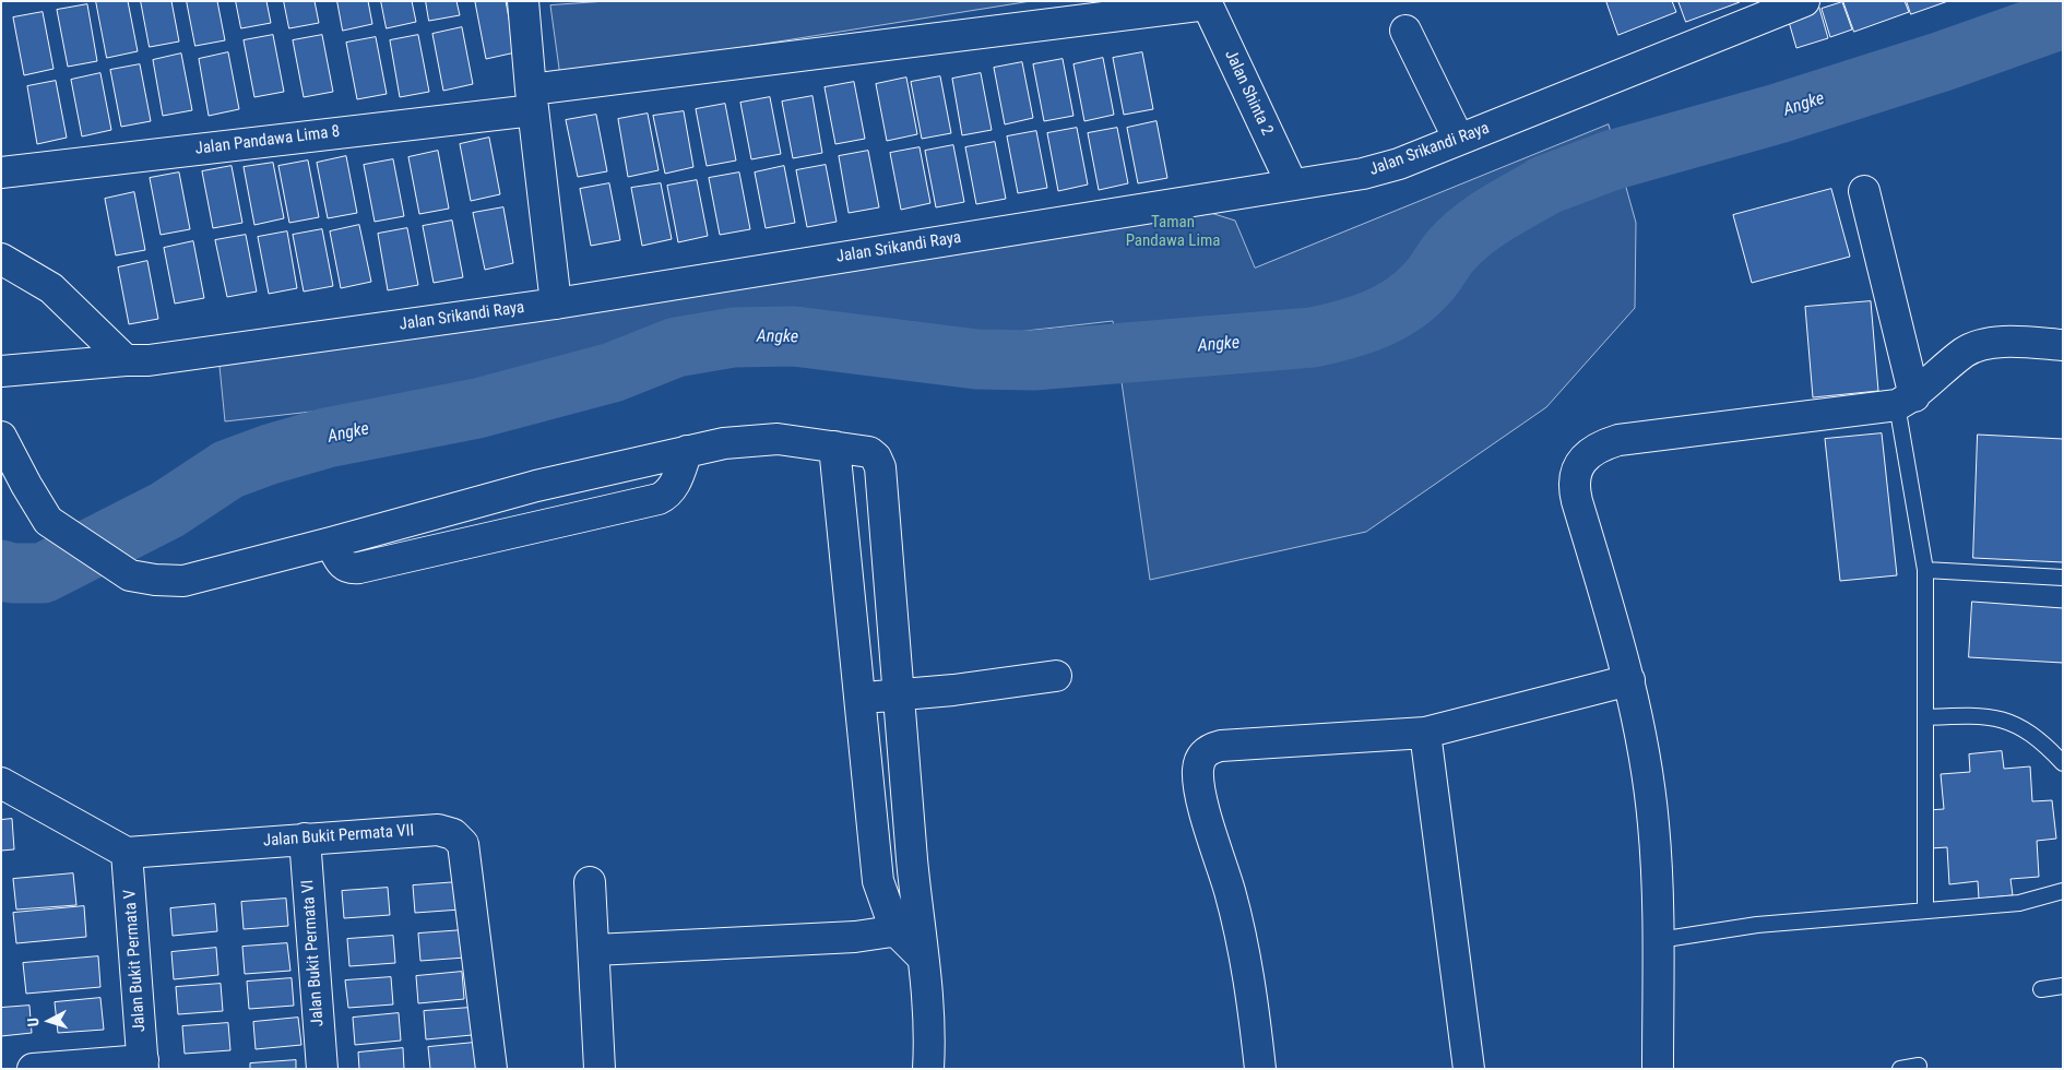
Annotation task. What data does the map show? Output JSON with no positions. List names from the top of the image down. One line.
{"streets":{"street":["Jalan Shinta 2","Jalan Pandawa Lima 8","Jalan Srikandi Raya","Jalan Bukit Permata VII","Jalan Bukit Permata VI","Jalan Bukit Permata V"]},"crossings":[["Jalan Shinta 2","Jalan Pandawa Lima 8"],["Jalan Shinta 2","Jalan Srikandi Raya"],["Jalan Bukit Permata VII","Jalan Bukit Permata VI"],["Jalan Bukit Permata VII","Jalan Bukit Permata V"]],"water":["Angke"],"parks":["Taman Pandawa Lima"],"north":"left"}
